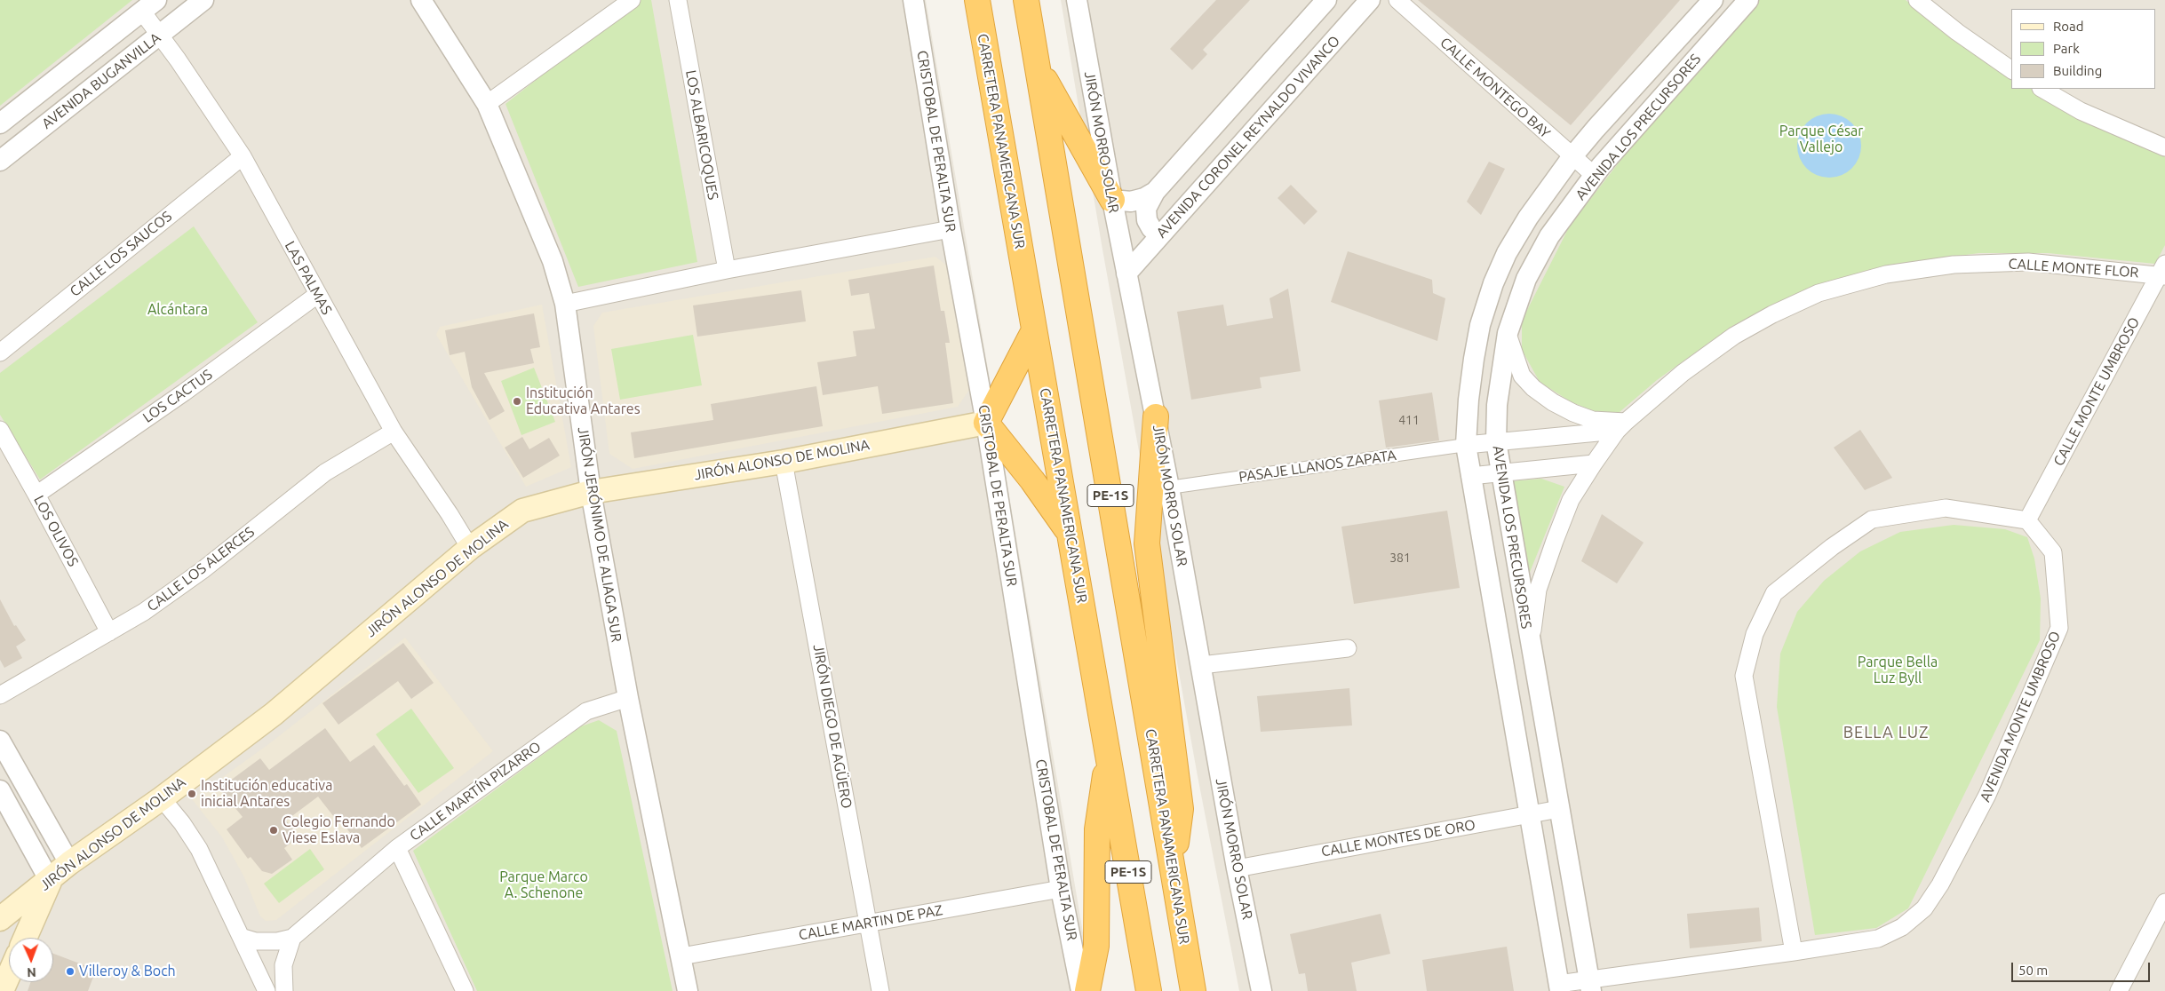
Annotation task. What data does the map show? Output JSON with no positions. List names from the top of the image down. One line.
{"streets":{"highway":["CARRETERA PANAMERICANA SUR","PE-1S"],"main road":["JIRÓN ALONSO DE MOLINA"],"street":["AVENIDA BUGANVILLA","CALLE MONTEGO BAY","AVENIDA LOS PRECURSORES","LOS ALBARICOQUES","AVENIDA CORONEL REYNALDO VIVANCO","CRISTOBAL DE PERALTA SUR","JIRÓN MORRO SOLAR","CALLE LOS SAUCOS","CALLE MONTE FLOR","LAS PALMAS","CALLE MONTE UMBROSO","LOS CACTUS","PASAJE LLANOS ZAPATA","LOS OLIVOS","JIRÓN JERÓNIMO DE ALIAGA SUR","CALLE LOS ALERCES","AVENIDA MONTE UMBROSO","JIRÓN DIEGO DE AGÜERO","CALLE MARTÍN PIZARRO","CALLE MONTES DE ORO","CALLE MARTIN DE PAZ"]},"crossings":[["AVENIDA BUGANVILLA","LAS PALMAS"],["CALLE MONTEGO BAY","AVENIDA LOS PRECURSORES"],["AVENIDA LOS PRECURSORES","CALLE MONTE FLOR"],["AVENIDA LOS PRECURSORES","PASAJE LLANOS ZAPATA"],["AVENIDA LOS PRECURSORES","AVENIDA MONTE UMBROSO"],["AVENIDA LOS PRECURSORES","CALLE MONTES DE ORO"],["AVENIDA CORONEL REYNALDO VIVANCO","JIRÓN MORRO SOLAR"],["CRISTOBAL DE PERALTA SUR","JIRÓN ALONSO DE MOLINA"],["CRISTOBAL DE PERALTA SUR","CALLE MARTIN DE PAZ"],["JIRÓN MORRO SOLAR","PASAJE LLANOS ZAPATA"],["JIRÓN MORRO SOLAR","CALLE MONTES DE ORO"],["CALLE LOS SAUCOS","LAS PALMAS"],["CALLE MONTE FLOR","CALLE MONTE UMBROSO"],["LAS PALMAS","LOS CACTUS"],["LAS PALMAS","JIRÓN ALONSO DE MOLINA"],["LAS PALMAS","CALLE LOS ALERCES"],["CALLE MONTE UMBROSO","AVENIDA MONTE UMBROSO"],["LOS CACTUS","LOS OLIVOS"],["JIRÓN ALONSO DE MOLINA","JIRÓN JERÓNIMO DE ALIAGA SUR"],["JIRÓN ALONSO DE MOLINA","JIRÓN DIEGO DE AGÜERO"],["LOS OLIVOS","CALLE LOS ALERCES"],["JIRÓN JERÓNIMO DE ALIAGA SUR","CALLE MARTÍN PIZARRO"],["JIRÓN JERÓNIMO DE ALIAGA SUR","CALLE MARTIN DE PAZ"],["JIRÓN DIEGO DE AGÜERO","CALLE MARTIN DE PAZ"]],"districts":["BELLA LUZ"],"parks":["Parque César Vallejo","Alcántara","Parque Bella Luz Byll","Parque Marco A. Schenone"],"places":["Institución Educativa Antares","Institución educativa inicial Antares","Colegio Fernando Viese Eslava","Villeroy & Boch"],"house_numbers":["411","381"],"legend":["Road","Park","Building"],"scale_bar":"50 m","north":"bottom"}
